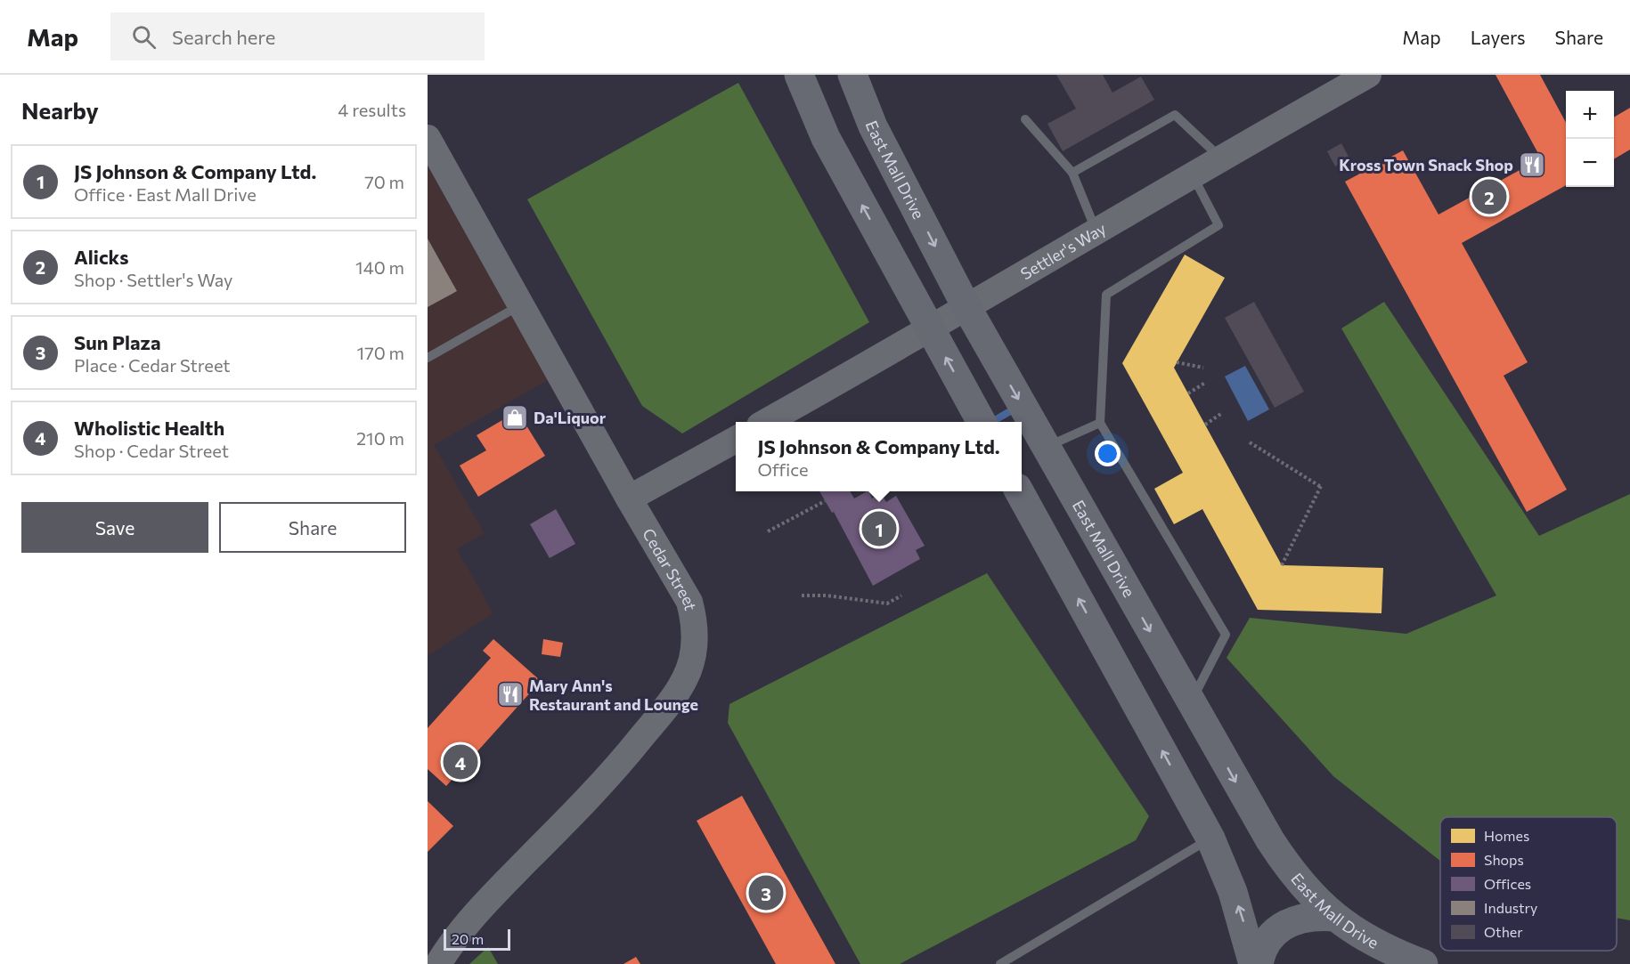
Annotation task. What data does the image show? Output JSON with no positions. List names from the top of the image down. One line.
{"streets":{"main road":["East Mall Drive","Settler's Way","Cedar Street"]},"crossings":[["East Mall Drive","Settler's Way"]],"places":{"restaurant":["Kross Town Snack Shop","Mary Ann's Restaurant and Lounge"],"shop":["Da'Liquor"]},"legend":["Homes","Shops","Offices","Industry","Other"],"scale_bar":"20 m","page":{"header":"Map","search":"Search here","nav":["Map","Layers","Share"],"heading":["Nearby","4 results"],"map_buttons":["+","−"],"list":[{"mark":"1","name":"JS Johnson & Company Ltd.","note":"Office · East Mall Drive","value":"70 m"},{"mark":"2","name":"Alicks","note":"Shop · Settler's Way","value":"140 m"},{"mark":"3","name":"Sun Plaza","note":"Place · Cedar Street","value":"170 m"},{"mark":"4","name":"Wholistic Health","note":"Shop · Cedar Street","value":"210 m"}],"pins":["2","1","4","3"],"popup":["JS Johnson & Company Ltd.","Office"],"buttons":["Save","Share"],"scale":"20 m"}}
